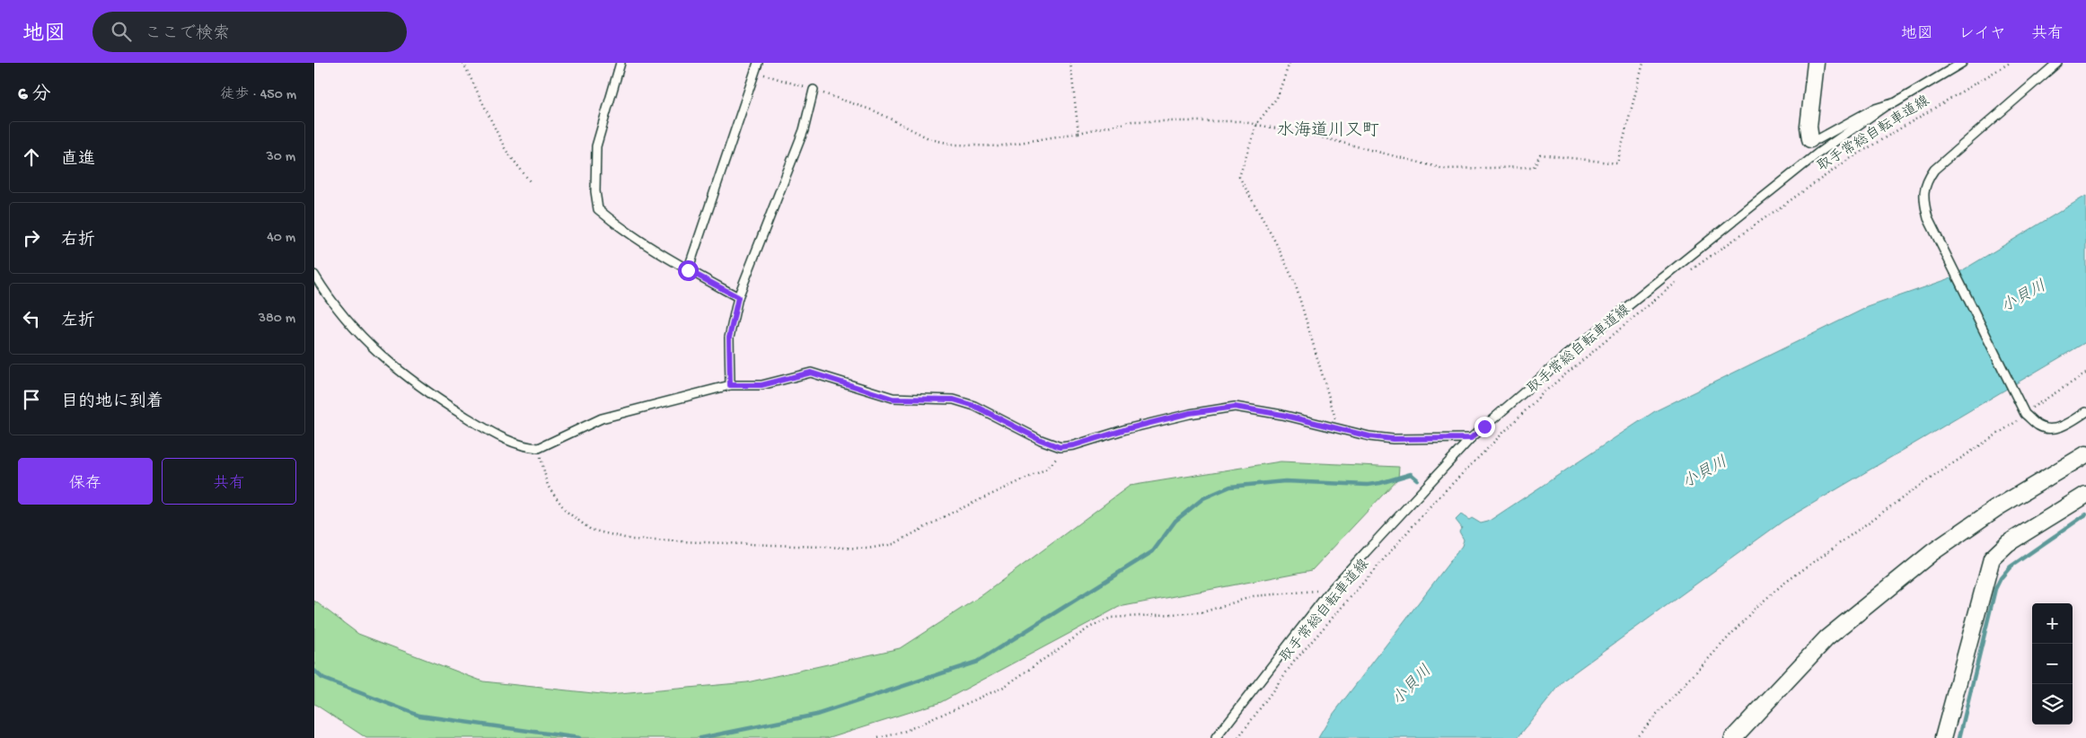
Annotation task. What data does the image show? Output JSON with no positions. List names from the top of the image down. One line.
{"streets":{"path":["取手常総自転車道線"]},"districts":["水海道川又町"],"water":["小貝川"],"page":{"header":"地図","search":"ここで検索","nav":["地図","レイヤ","共有"],"heading":["6 分","徒歩 · 450 m"],"list":[["直進","30 m"],["右折","40 m"],["左折","380 m"],"目的地に到着"],"buttons":["保存","共有"],"map_buttons":["+","−"]}}
